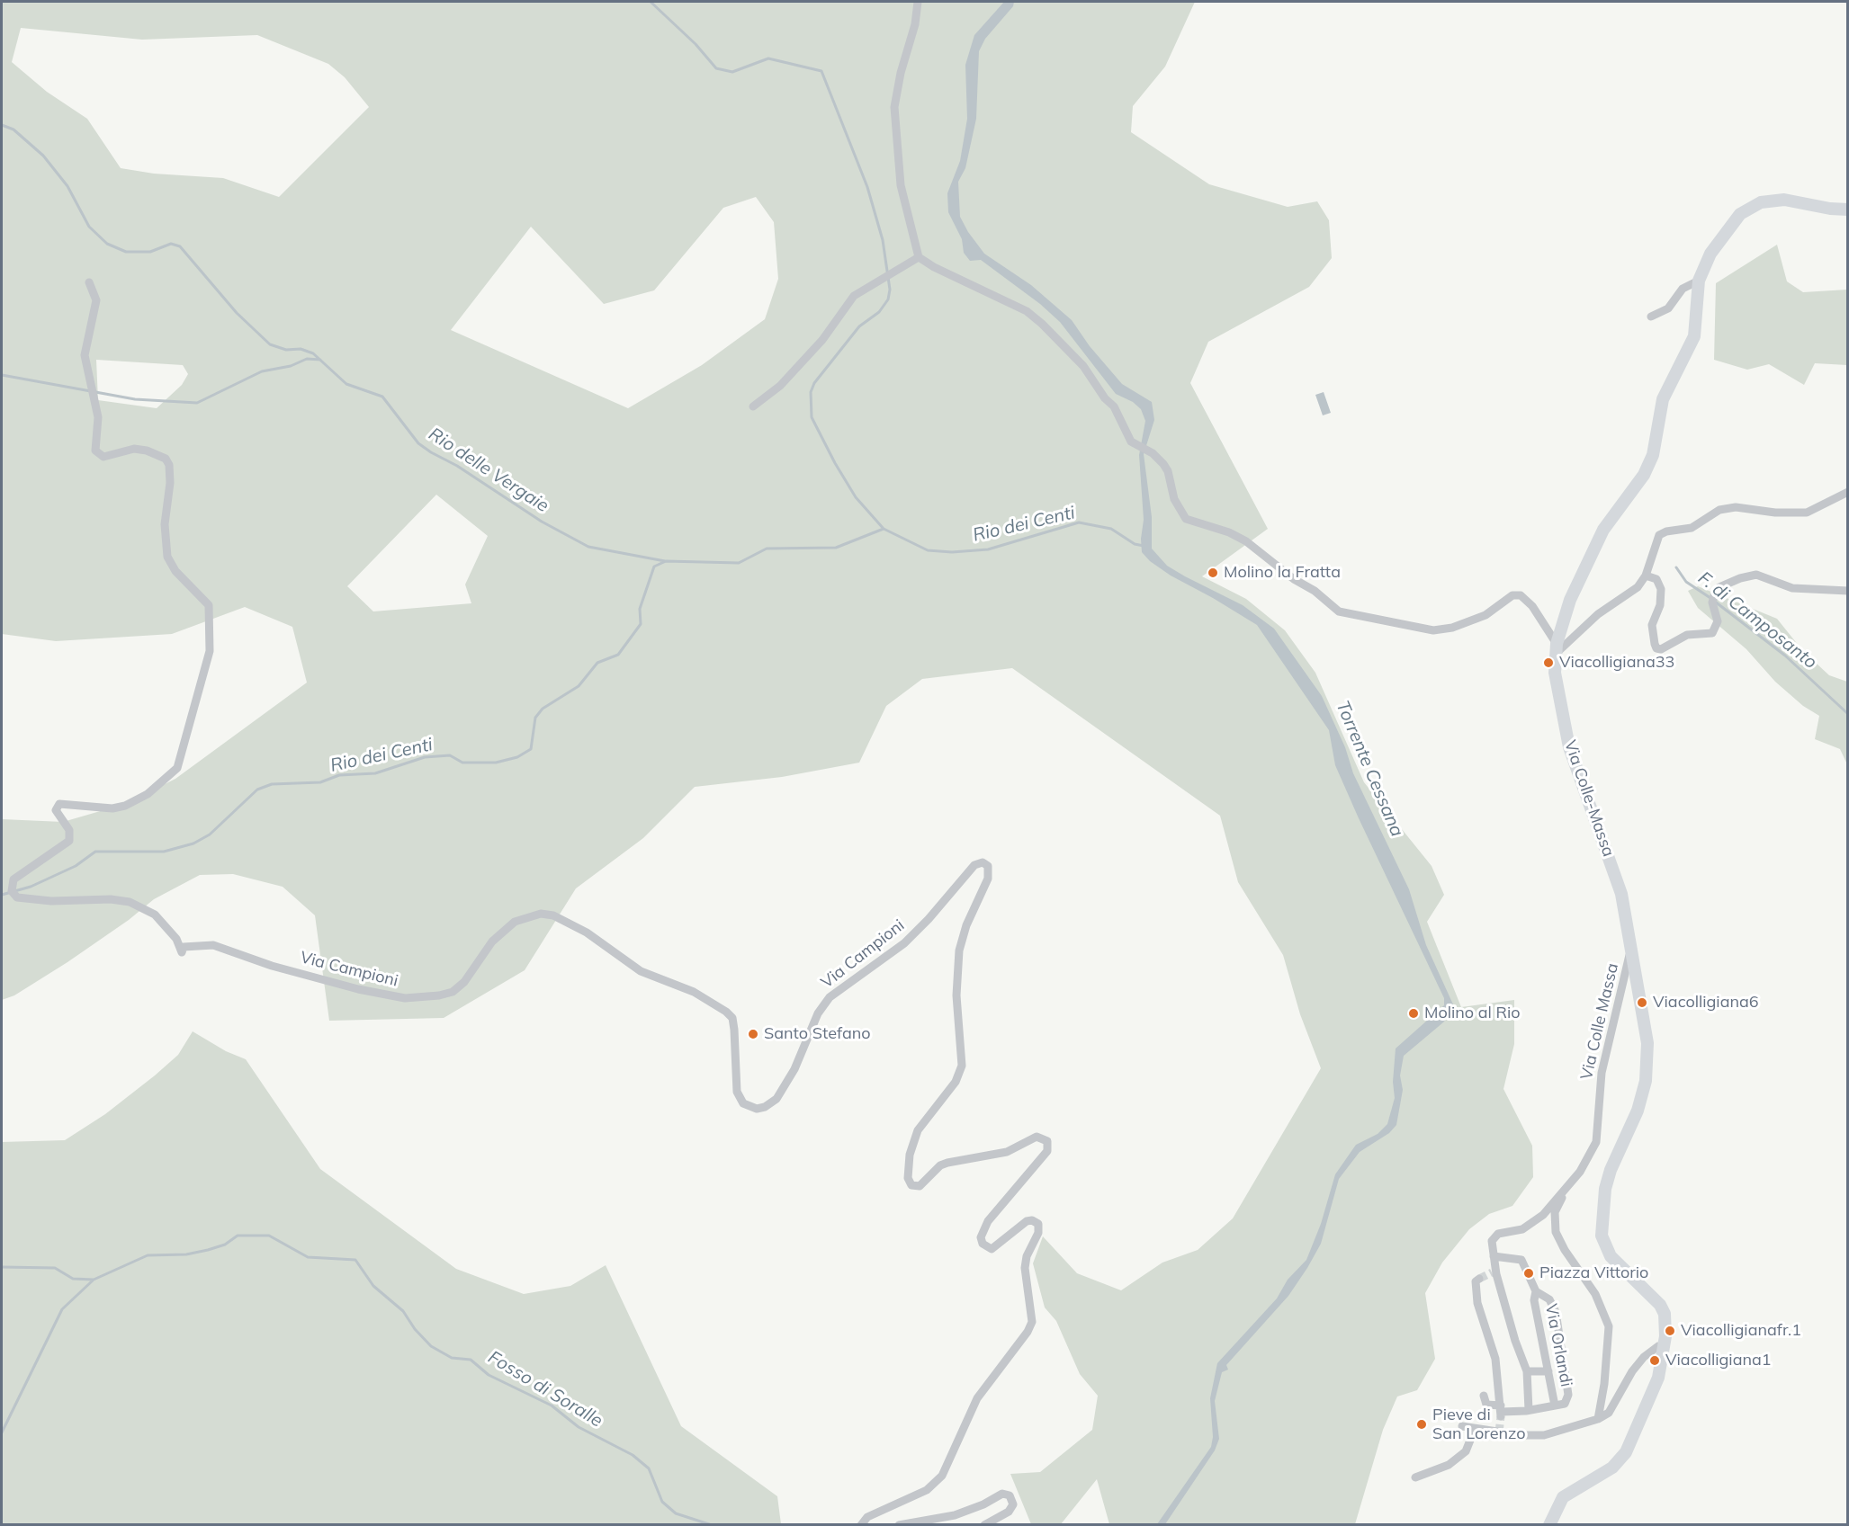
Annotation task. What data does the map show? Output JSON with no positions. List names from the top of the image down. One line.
{"streets":{"street":["Via Colle-Massa","Via Campioni","Via Colle Massa","Via Orlandi"]},"crossings":[["Via Colle-Massa","Via Colle Massa"]],"water":["Rio delle Vergaie","Rio dei Centi","F. di Camposanto","Torrente Cessana","Fosso di Soralle"],"places":["Molino la Fratta","Viacolligiana33","Viacolligiana6","Molino al Rio","Santo Stefano","Piazza Vittorio","Viacolligianafr.1","Viacolligiana1","Pieve di San Lorenzo"]}
